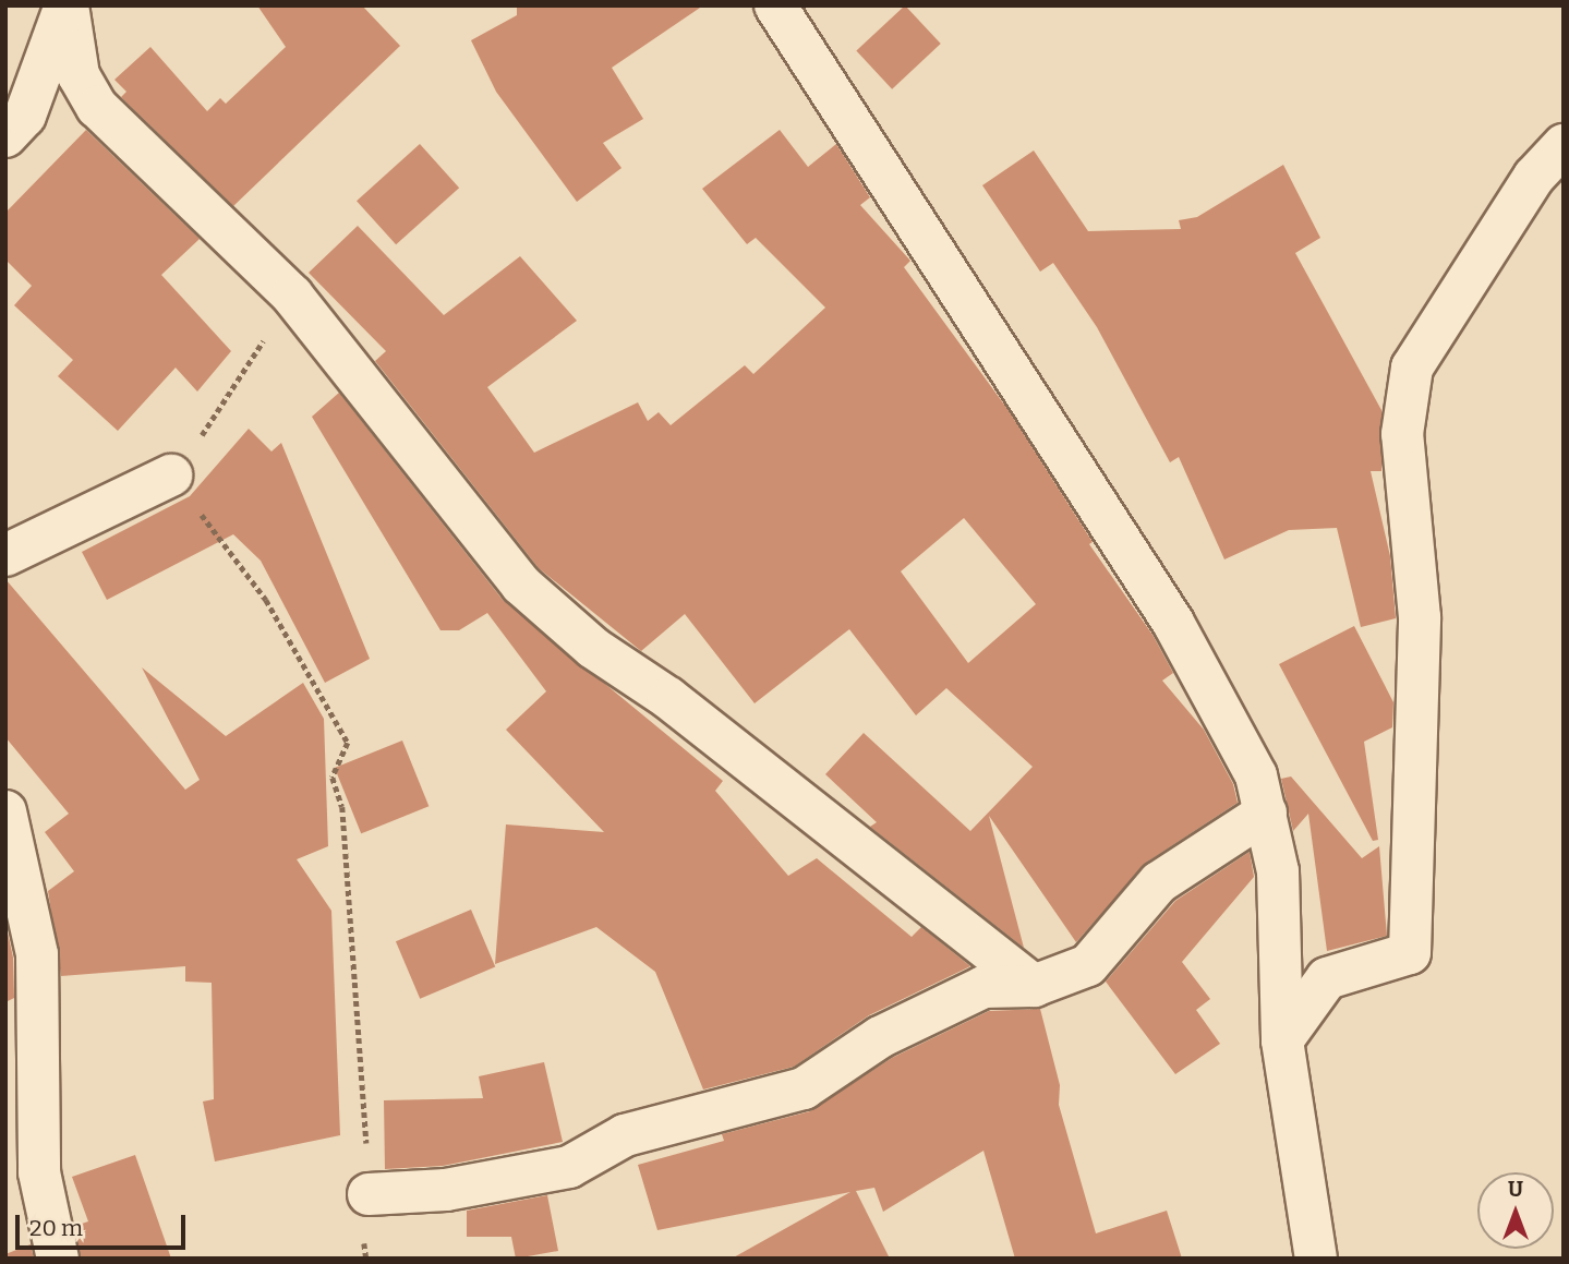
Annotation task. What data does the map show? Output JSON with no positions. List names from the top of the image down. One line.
{"scale_bar":"20 m","north":"top"}
